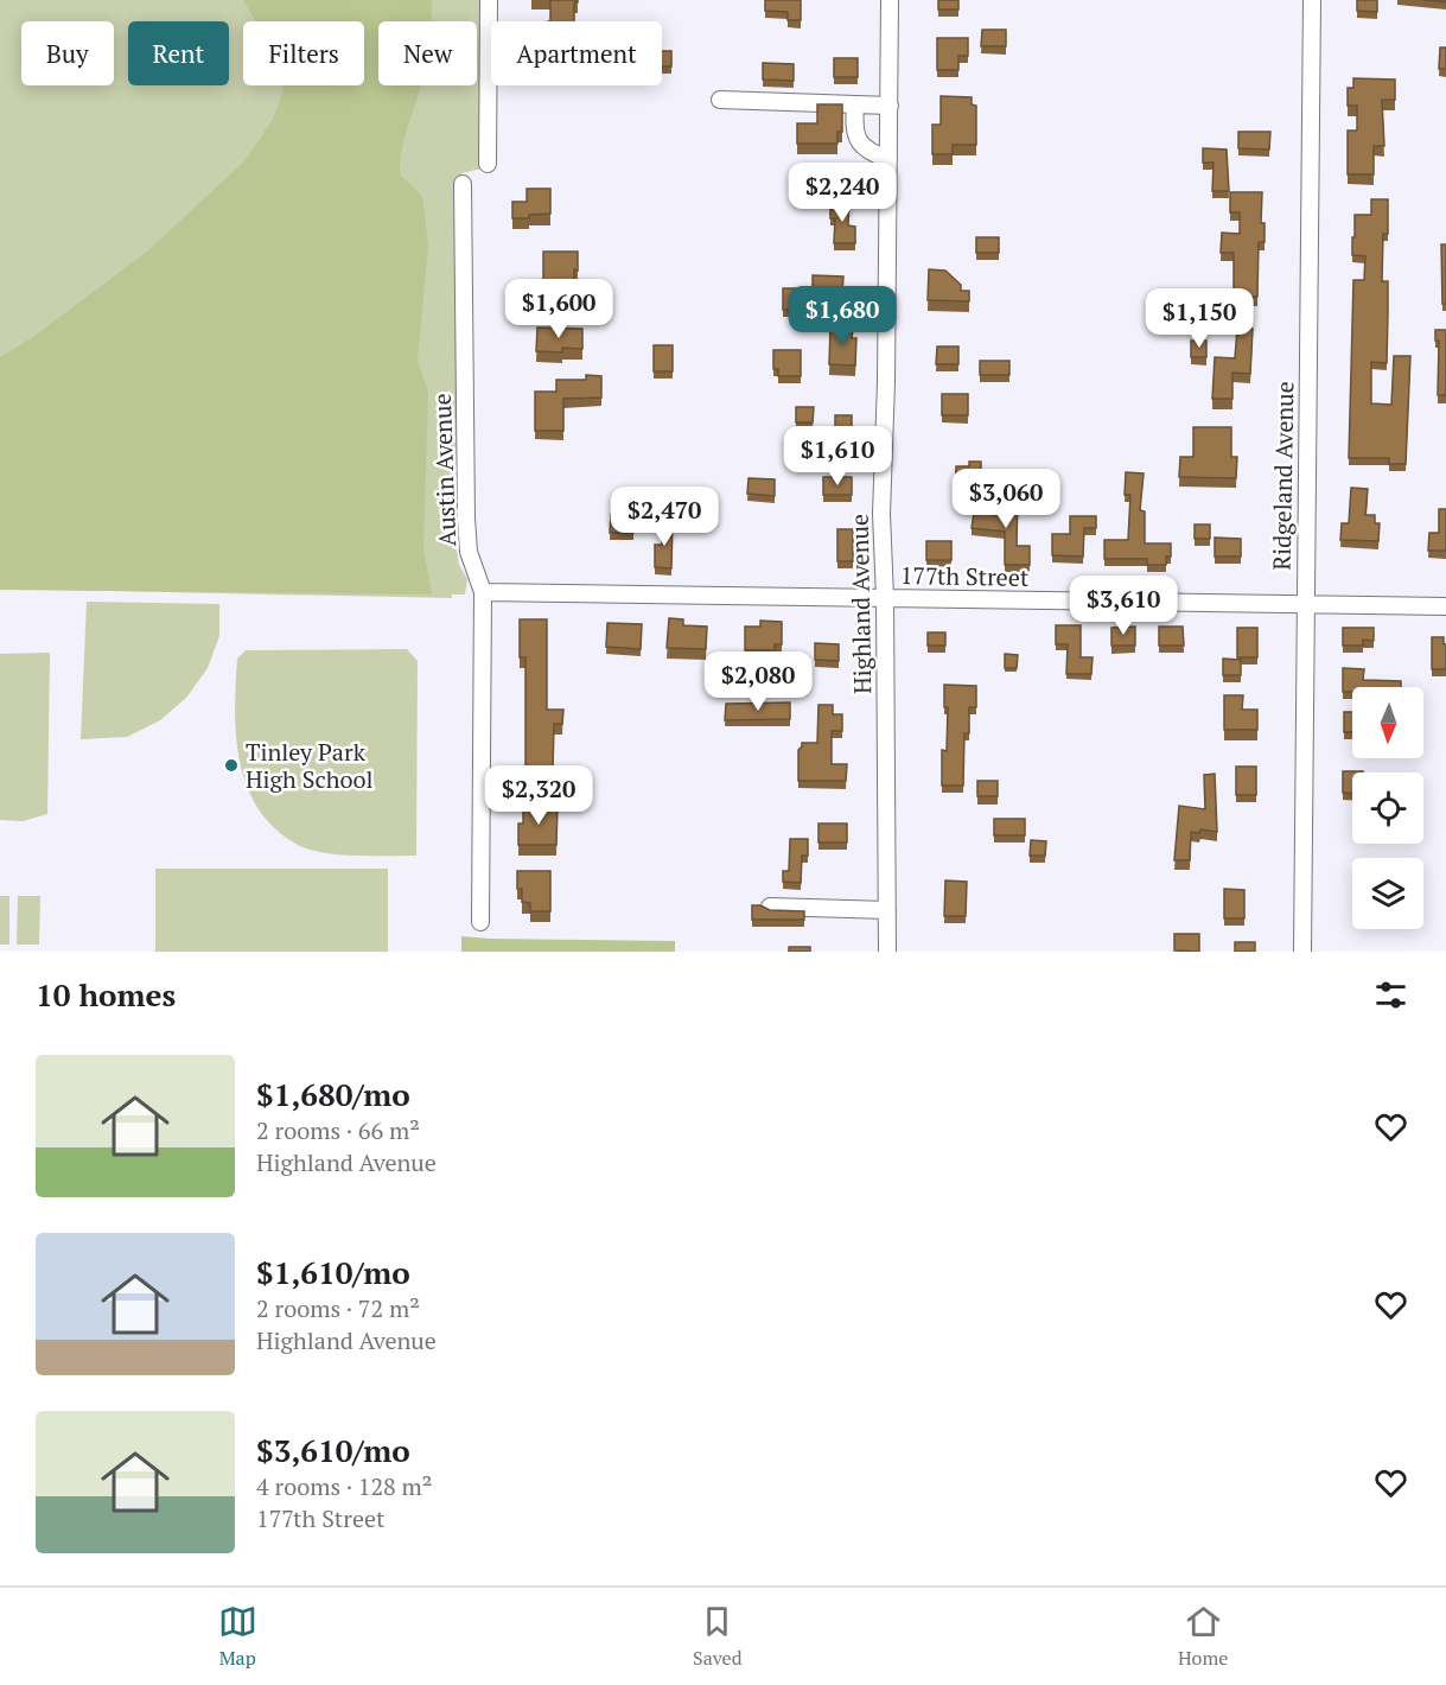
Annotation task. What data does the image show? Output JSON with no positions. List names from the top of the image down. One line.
{"streets":{"street":["Austin Avenue","Ridgeland Avenue","177th Street","Highland Avenue"]},"crossings":[["Austin Avenue","177th Street"],["Ridgeland Avenue","177th Street"],["177th Street","Highland Avenue"]],"places":["Tinley Park High School"],"north":"bottom","page":{"chip":["Buy","Rent","Filters","New","Apartment"],"price":["$2,240","$1,600","$1,680","$1,150","$1,610","$3,060","$2,470","$3,610","$2,080","$2,320"],"heading":"10 homes","list":[{"name":"$1,680/mo","note":"2 rooms · 66 m² · Highland Avenue"},{"name":"$1,610/mo","note":"2 rooms · 72 m² · Highland Avenue"},{"name":"$3,610/mo","note":"4 rooms · 128 m² · 177th Street"}],"tabs":["Map","Saved","Home"]}}
